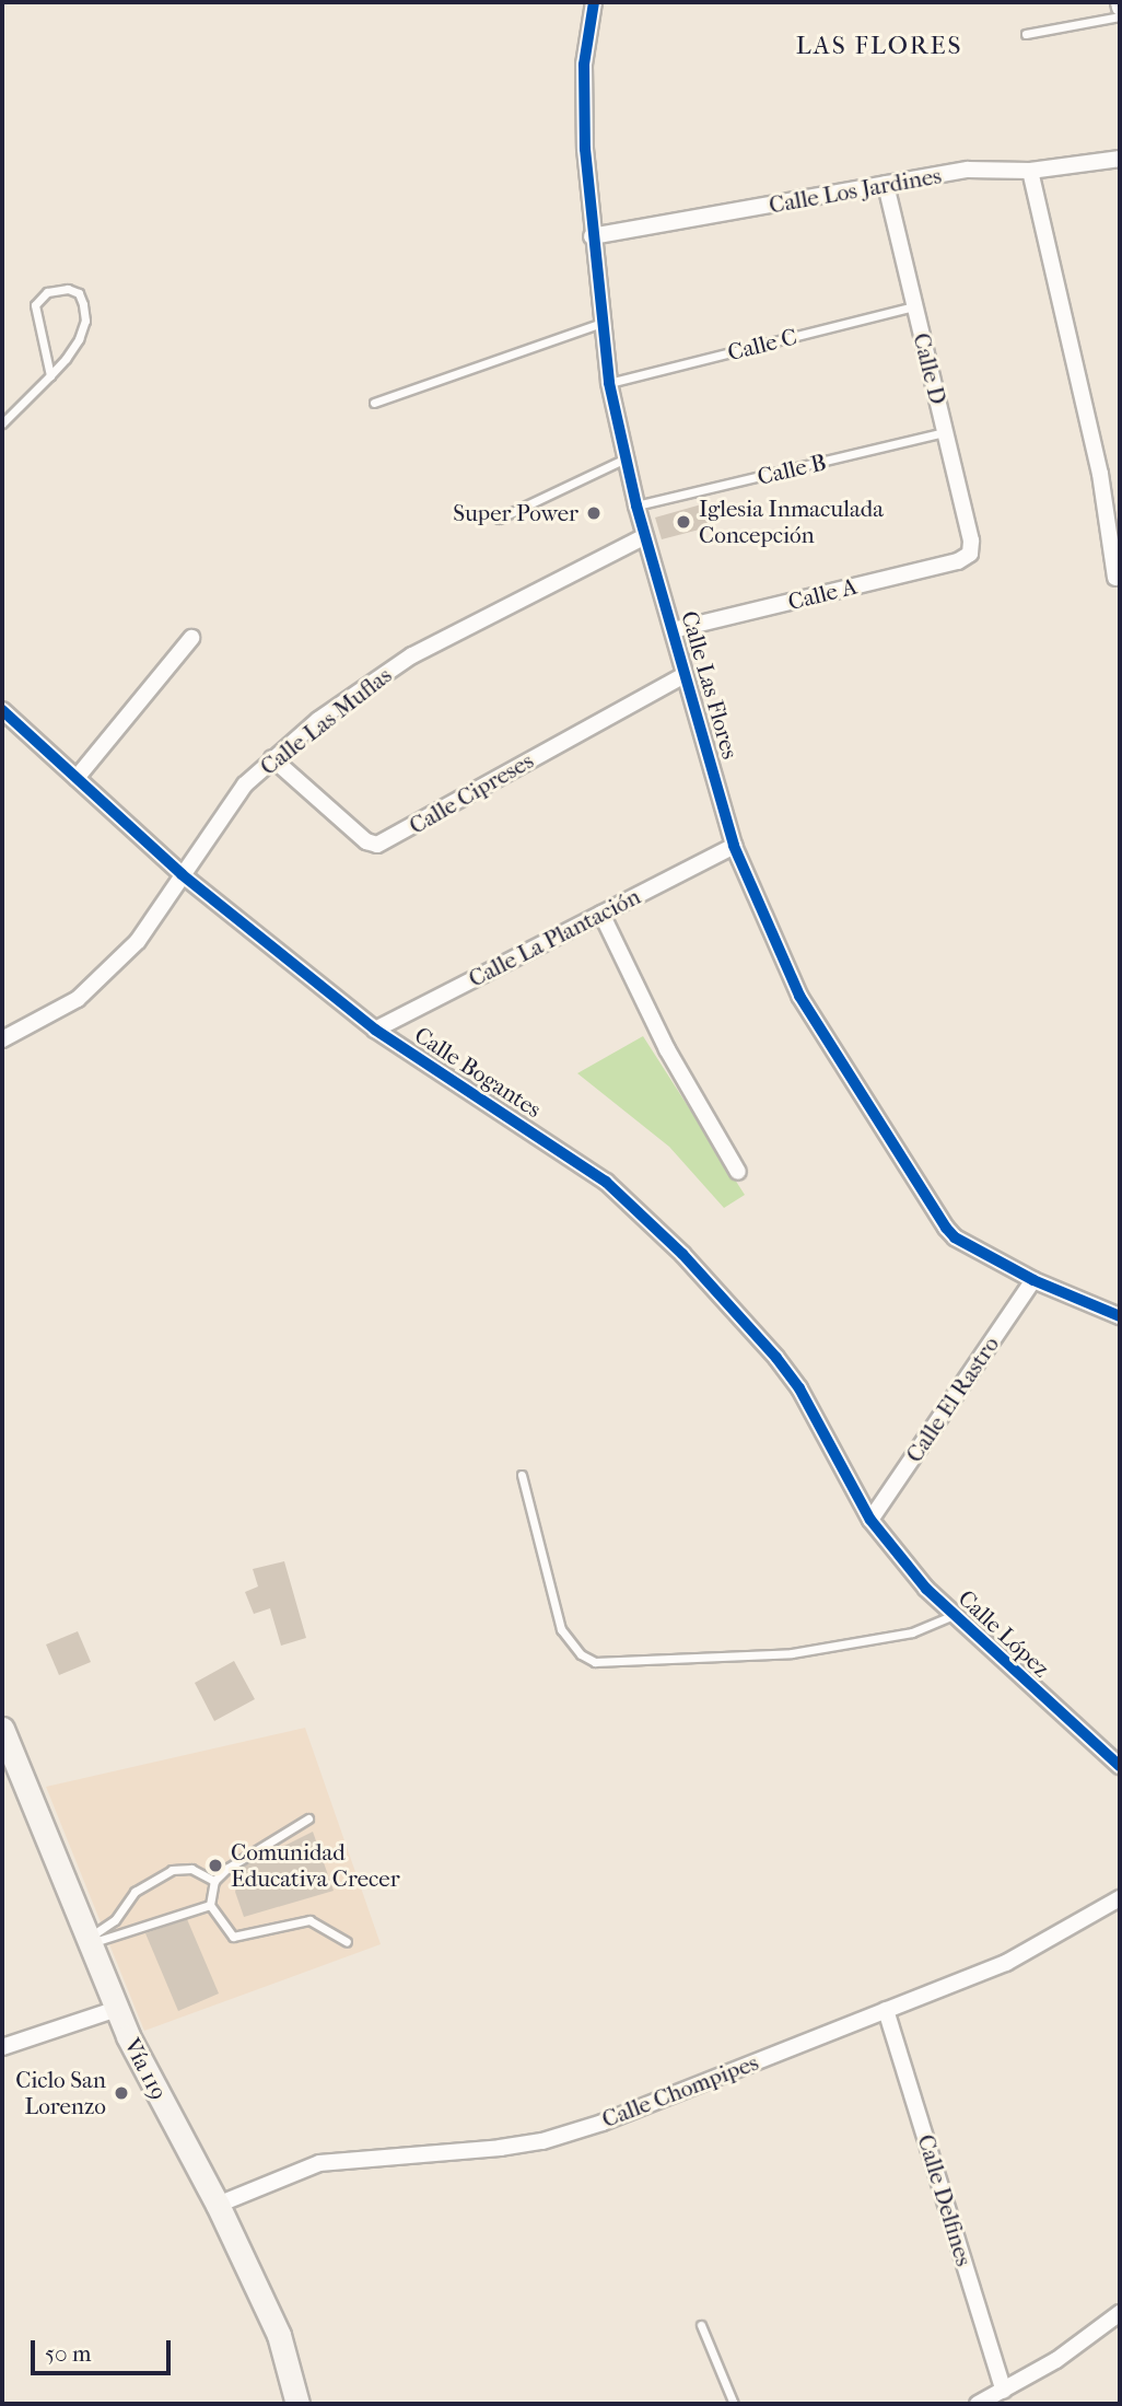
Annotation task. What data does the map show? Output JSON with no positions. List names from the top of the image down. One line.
{"streets":{"main road":["Vía 119"],"street":["Calle Los Jardines","Calle D","Calle A","Calle Las Flores","Calle Las Muflas","Calle Cipreses","Calle La Plantación","Calle Bogantes","Calle El Rastro","Calle López","Calle Chompipes","Calle Delfines"],"lane":["Calle C","Calle B"]},"crossings":[["Calle Los Jardines","Calle D"],["Calle Los Jardines","Calle Las Flores"],["Calle C","Calle D"],["Calle C","Calle Las Flores"],["Calle D","Calle B"],["Calle D","Calle A"],["Calle B","Calle Las Flores"],["Calle A","Calle Las Flores"],["Calle Las Flores","Calle Las Muflas"],["Calle Las Flores","Calle Cipreses"],["Calle Las Flores","Calle La Plantación"],["Calle Las Flores","Calle El Rastro"],["Calle Las Muflas","Calle Cipreses"],["Calle Las Muflas","Calle Bogantes"],["Calle La Plantación","Calle Bogantes"],["Calle Bogantes","Calle El Rastro"],["Calle Bogantes","Calle López"],["Calle El Rastro","Calle López"],["Vía 119","Calle Chompipes"],["Calle Chompipes","Calle Delfines"]],"districts":["LAS FLORES"],"places":["Super Power","Iglesia Inmaculada Concepción","Comunidad Educativa Crecer","Ciclo San Lorenzo"],"scale_bar":"50 m"}
